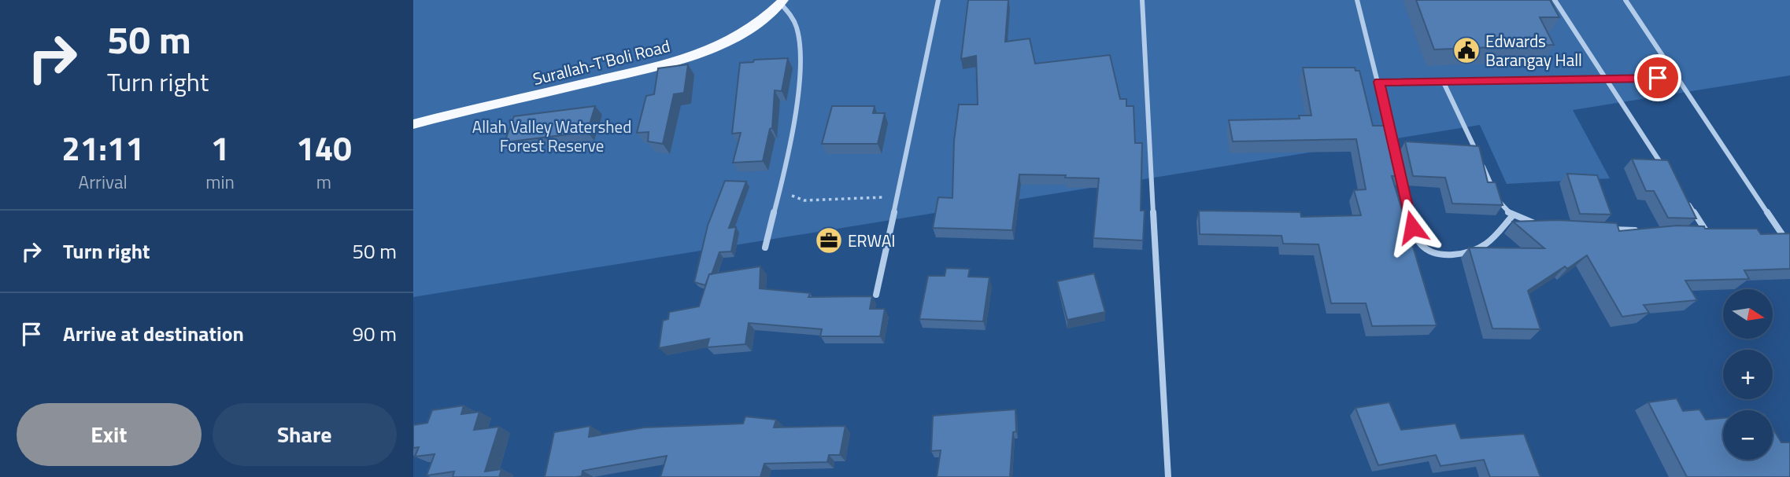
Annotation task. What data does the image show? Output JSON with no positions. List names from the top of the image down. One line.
{"streets":{"main road":["Surallah-T'Boli Road"]},"parks":["Allah Valley Watershed Forest Reserve"],"places":{"public building":["Edwards Barangay Hall"],"office":["ERWAI"]},"north":"right","page":{"turn":["50 m","Turn right"],"eta":["21:11","Arrival","1","min","140","m"],"list":[{"name":"Turn right","value":"50 m"},{"name":"Arrive at destination","value":"90 m"}],"map_buttons":["+","−"],"buttons":["Exit","Share"]}}
